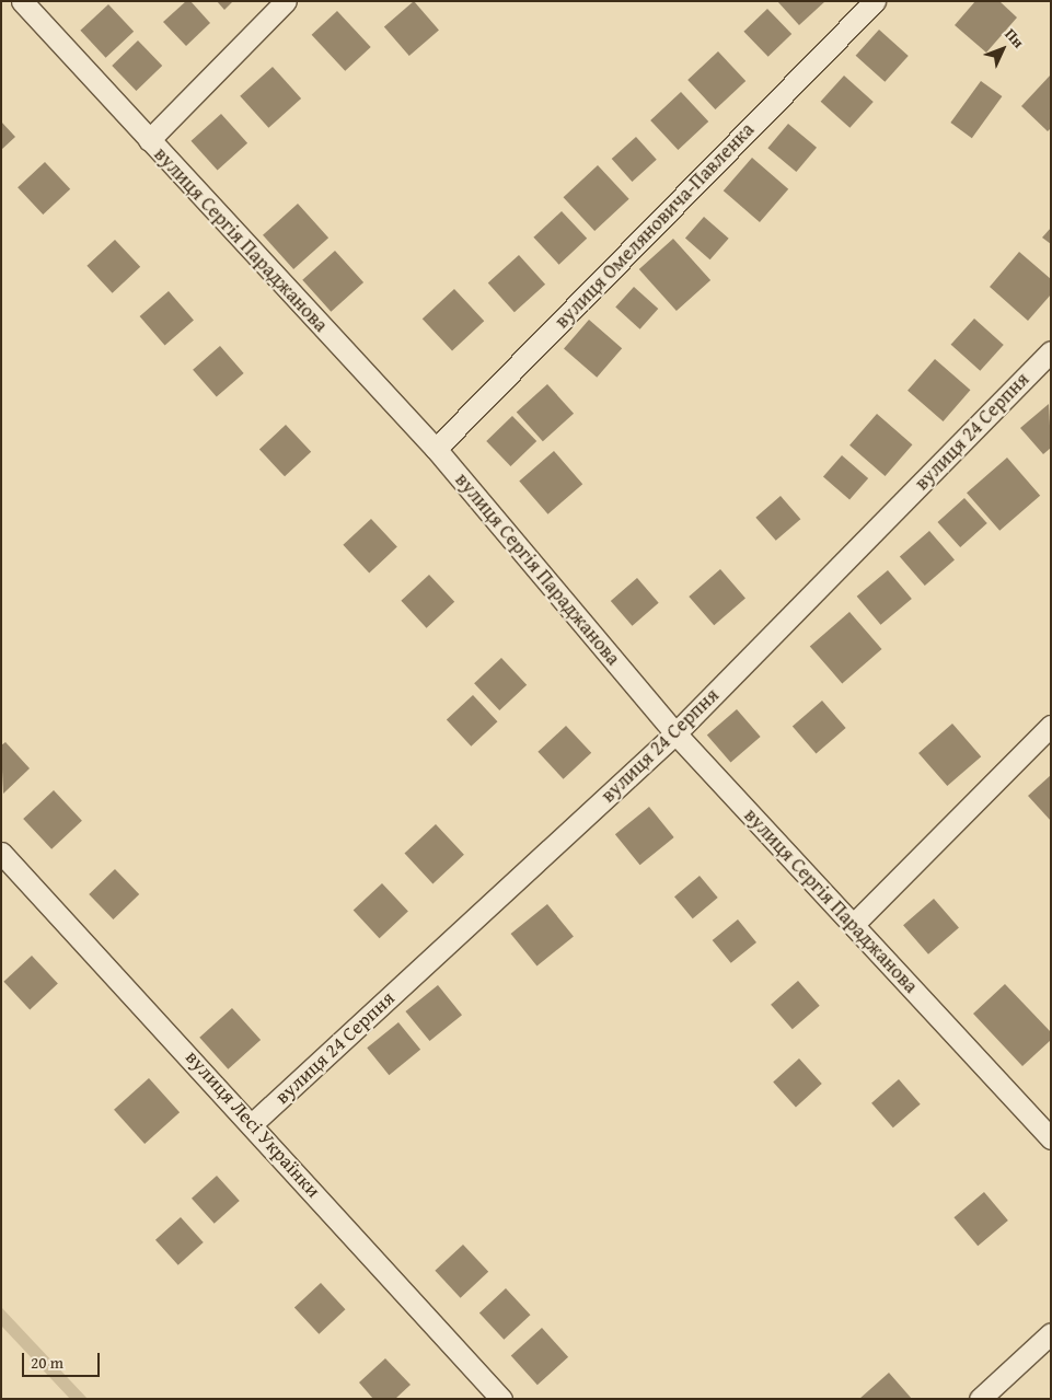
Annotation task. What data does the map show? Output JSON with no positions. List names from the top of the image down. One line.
{"streets":{"street":["вулиця Омеляновича-Павленка","вулиця Сергія Параджанова","вулиця 24 Серпня","вулиця Лесі Українки"]},"crossings":[["вулиця Омеляновича-Павленка","вулиця Сергія Параджанова"],["вулиця Сергія Параджанова","вулиця 24 Серпня"],["вулиця 24 Серпня","вулиця Лесі Українки"]],"scale_bar":"20 m","north":"top right"}
